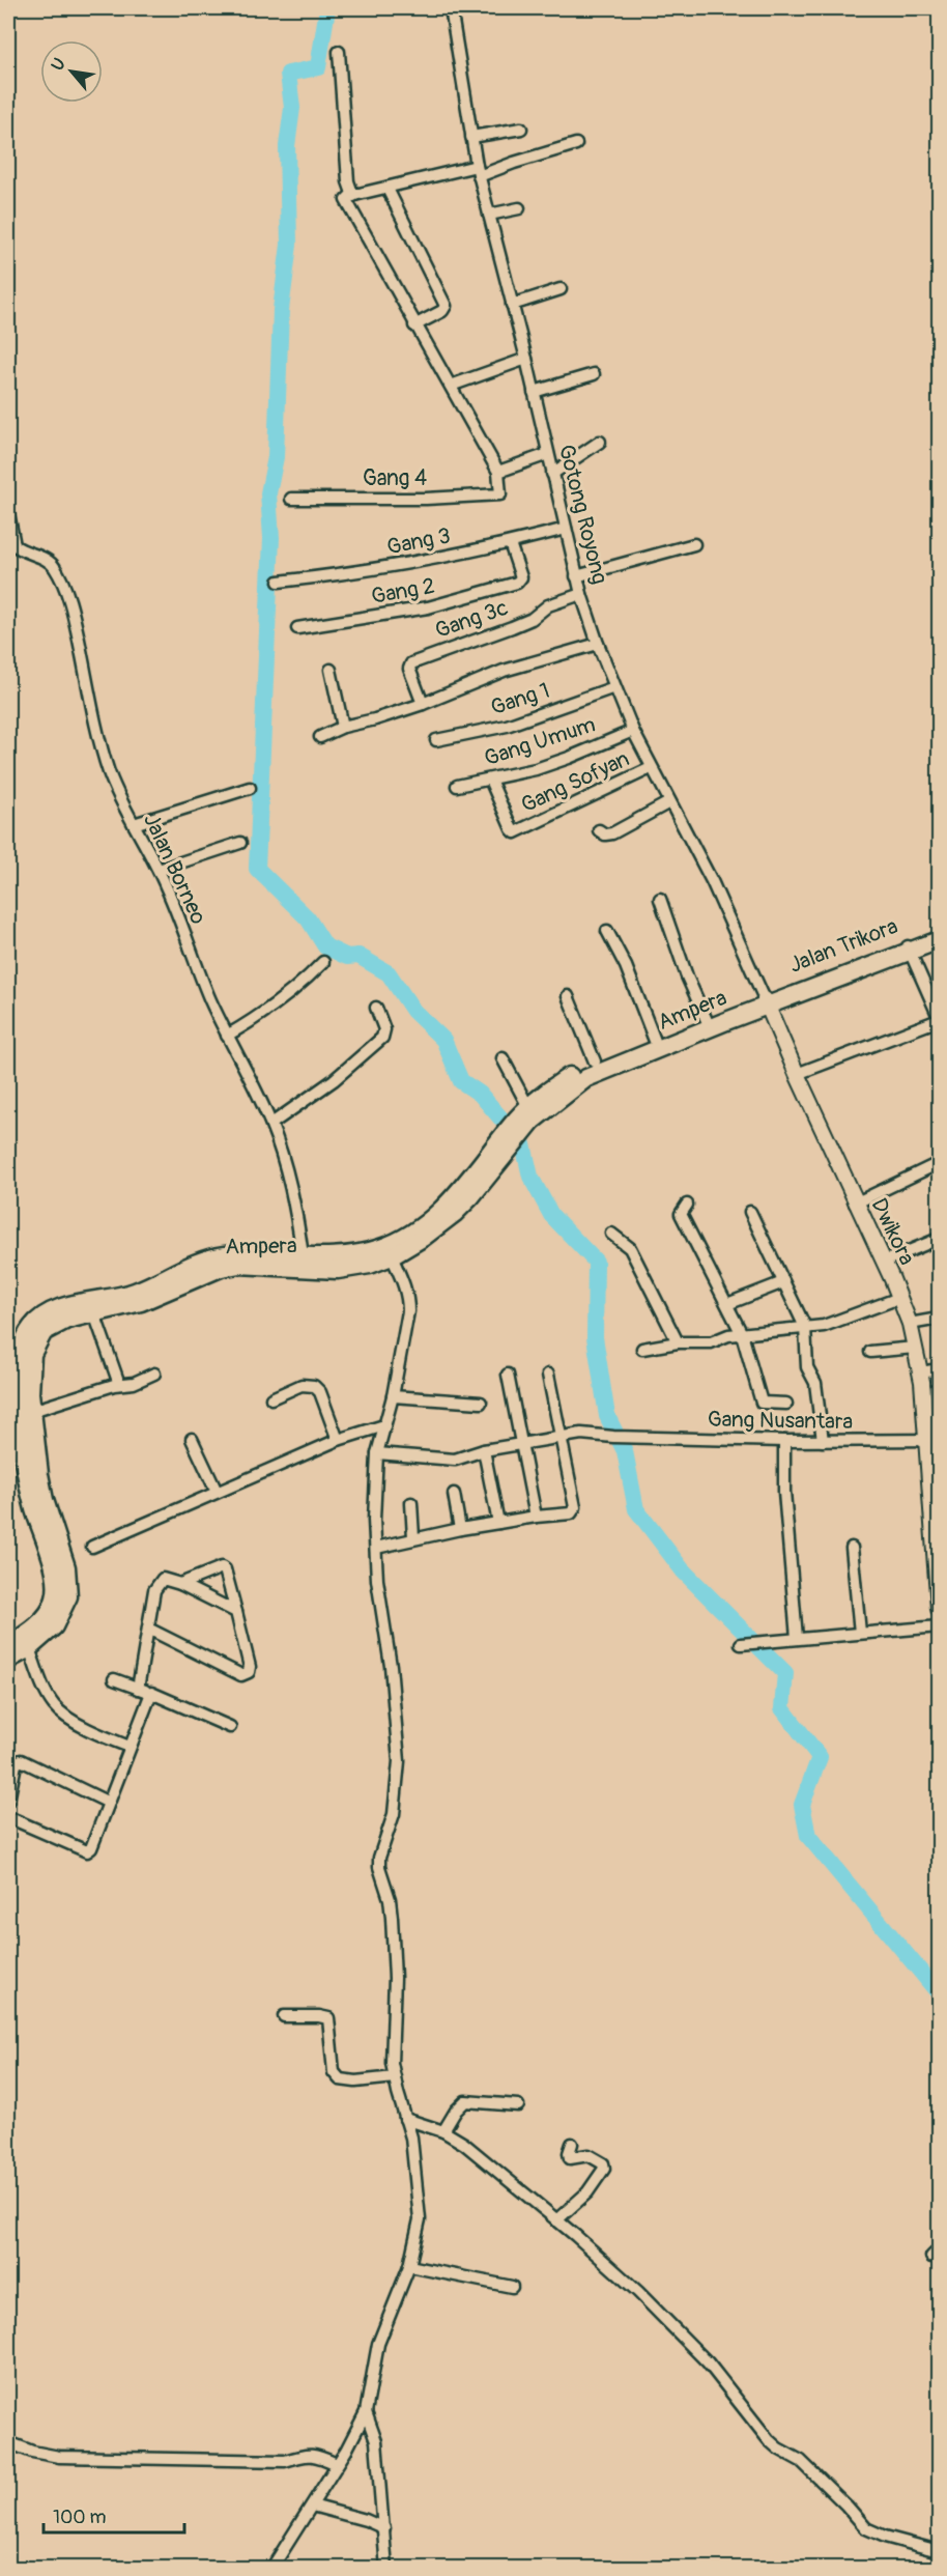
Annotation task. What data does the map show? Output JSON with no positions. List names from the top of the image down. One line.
{"streets":{"main road":["Jalan Trikora","Ampera"],"street":["Gang 4","Gotong Royong","Gang 3","Gang 2","Gang 3c","Gang 1","Gang Umum","Gang Sofyan","Jalan Borneo","Dwikora","Gang Nusantara"]},"crossings":[["Gotong Royong","Gang 3"],["Gotong Royong","Gang 3c"],["Gotong Royong","Gang 1"],["Gotong Royong","Gang Umum"],["Gotong Royong","Gang Sofyan"],["Gotong Royong","Jalan Trikora"],["Gotong Royong","Ampera"],["Gotong Royong","Dwikora"],["Gang 3","Gang 2"],["Gang Umum","Gang Sofyan"],["Jalan Borneo","Ampera"],["Jalan Trikora","Ampera"],["Jalan Trikora","Dwikora"],["Ampera","Dwikora"],["Dwikora","Gang Nusantara"]],"scale_bar":"100 m","north":"top left"}
